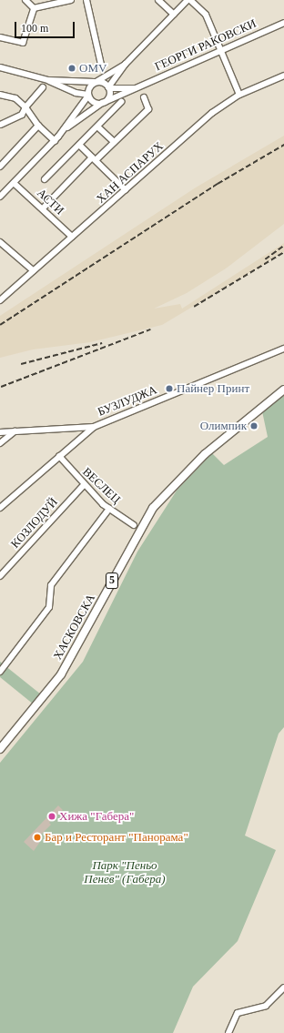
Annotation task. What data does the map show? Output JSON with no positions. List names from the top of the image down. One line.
{"streets":{"main road":["5","ХАСКОВСКА"],"street":["ГЕОРГИ РАКОВСКИ","ХАН АСПАРУХ","АСТИ","БУЗЛУДЖА","ВЕСЛЕЦ","КОЗЛОДУЙ"]},"crossings":[["ХАН АСПАРУХ","АСТИ"],["БУЗЛУДЖА","ВЕСЛЕЦ"],["ВЕСЛЕЦ","КОЗЛОДУЙ"]],"parks":["Парк \"Пеньо Пенев\" (Габера)"],"places":["OMV","Пайнер Принт","Олимпик","Хижа \"Габера\"","Бар и Ресторант \"Панорама\""],"scale_bar":"100 m"}
